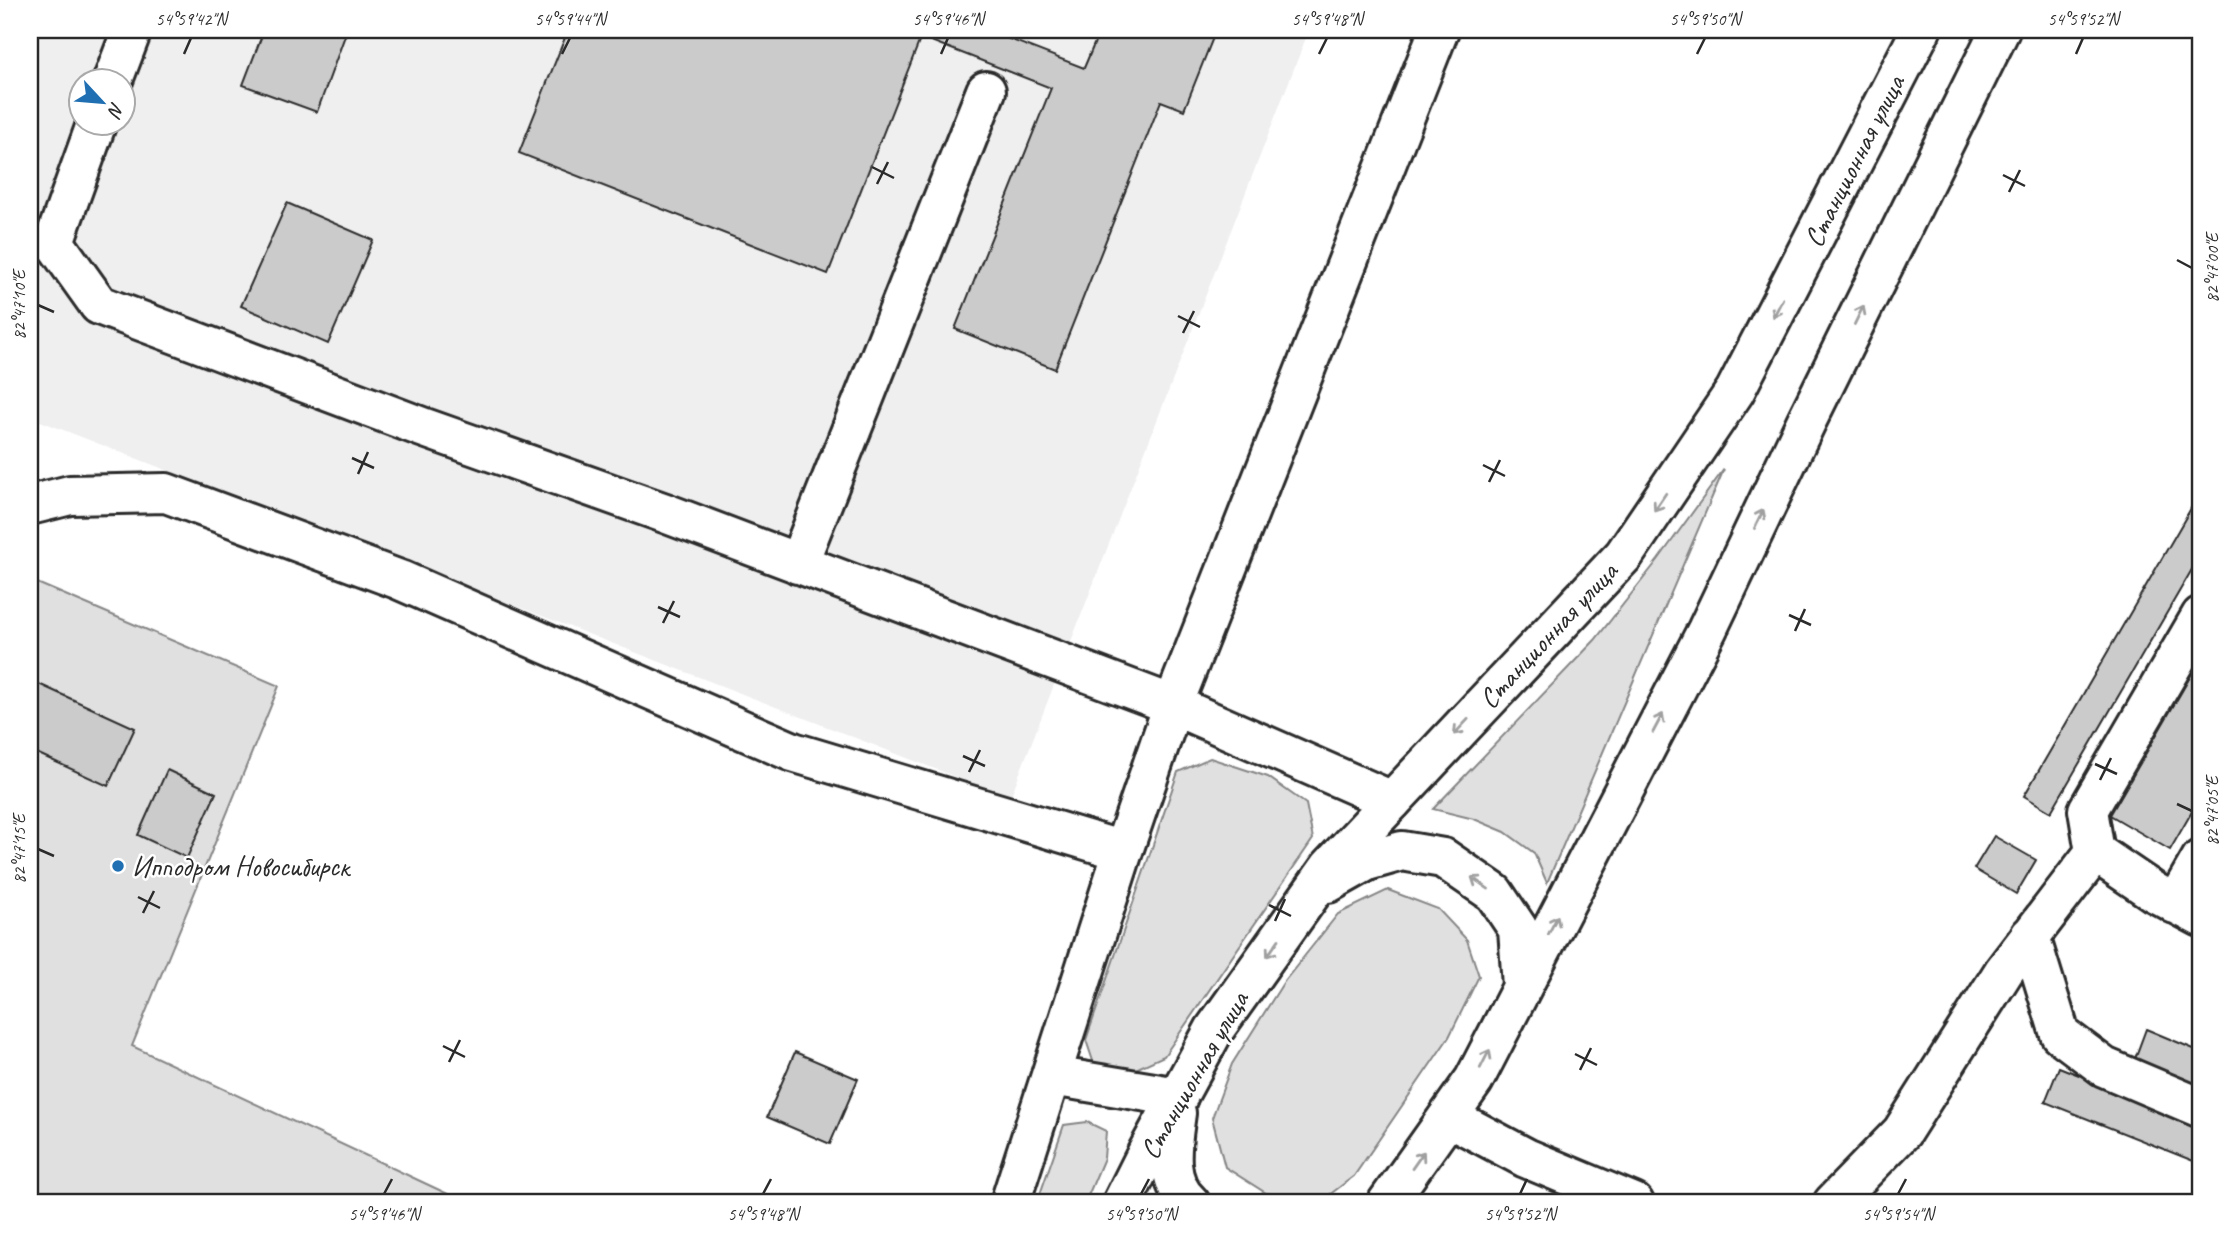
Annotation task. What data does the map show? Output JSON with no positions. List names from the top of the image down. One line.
{"streets":{"main road":["Станционная улица"]},"places":["Ипподром Новосибирск"],"north":"bottom right","coordinates":["54°59'42\"N","54°59'44\"N","54°59'46\"N","54°59'48\"N","54°59'50\"N","54°59'52\"N","82°47'00\"E","82°47'10\"E","82°47'05\"E","82°47'15\"E","54°59'54\"N"]}
